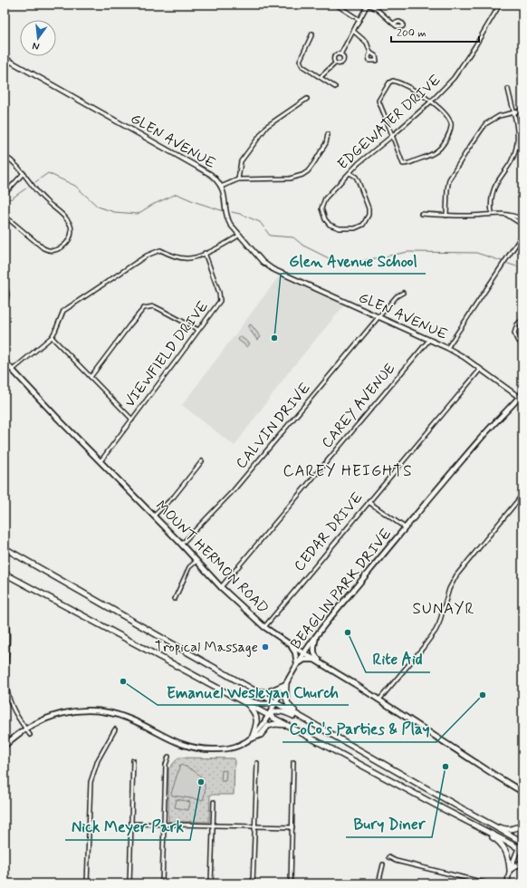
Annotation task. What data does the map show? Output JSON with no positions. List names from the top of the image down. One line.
{"streets":{"main road":["MOUNT HERMON ROAD","BEAGLIN PARK DRIVE"],"street":["EDGEWATER DRIVE","GLEN AVENUE","VIEWFIELD DRIVE","CAREY AVENUE","CALVIN DRIVE","CEDAR DRIVE"]},"crossings":[["GLEN AVENUE","CAREY AVENUE"],["GLEN AVENUE","CALVIN DRIVE"],["GLEN AVENUE","CEDAR DRIVE"],["GLEN AVENUE","BEAGLIN PARK DRIVE"],["VIEWFIELD DRIVE","MOUNT HERMON ROAD"],["CAREY AVENUE","MOUNT HERMON ROAD"],["CALVIN DRIVE","MOUNT HERMON ROAD"],["CEDAR DRIVE","MOUNT HERMON ROAD"],["MOUNT HERMON ROAD","BEAGLIN PARK DRIVE"]],"districts":["CAREY HEIGHTS","SUNAYR"],"places":["Glen Avenue School","Rite Aid","Tropical Massage","Emanuel Wesleyan Church","CoCo's Parties & Play","Bury Diner","Nick Meyer Park"],"scale_bar":"200 m","north":"bottom"}
